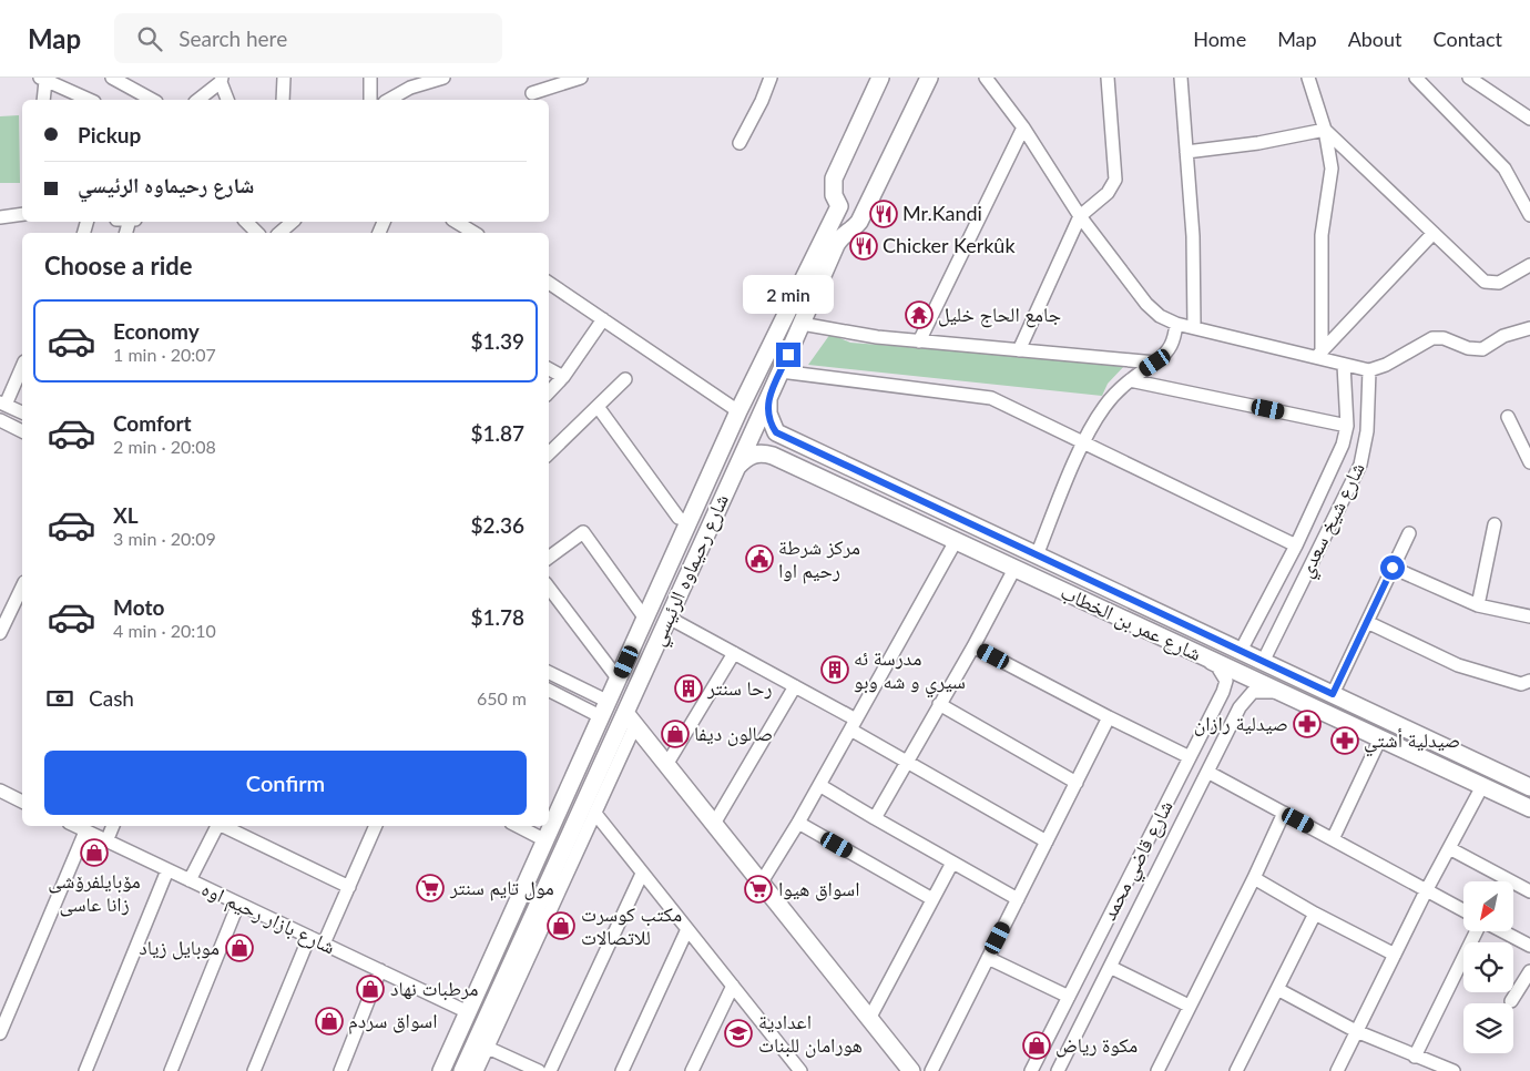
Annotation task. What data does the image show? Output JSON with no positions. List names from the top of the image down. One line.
{"streets":{"main road":["شارع رحيماوه الرئيسي","شارع عمر بن الخطاب"],"street":["شارع شيخ سعدي","شارع قاضي محمد","شارع بازار رحيم اوه"]},"crossings":[["شارع شيخ سعدي","شارع عمر بن الخطاب"],["شارع رحيماوه الرئيسي","شارع بازار رحيم اوه"],["شارع عمر بن الخطاب","شارع قاضي محمد"]],"places":{"restaurant":["Mr.Kandi","Chicker Kerkûk"],"temple":["جامع الحاج خليل"],"public building":["مركز شرطة رحيم اوا"],"building":["مدرسة ئه سيري و شه وبو","رحا سنتر"],"pharmacy":["صيدلية رازان","صيدلية أشتي"],"shop":["صالون ديفا","مۆبایلفرۆشی زانا عاسی","مكتب كوسرت للاتصالات","موبايل زياد","مرطبات نهاد","اسواق سردم","مكوة رياض"],"supermarket":["مول تايم سنتر","اسواق هيوا"],"school or university":["اعدادية هورامان للبنات"]},"north":"bottom left","page":{"header":"Map","search":"Search here","nav":["Home","Map","About","Contact"],"banner":["Pickup","شارع رحيماوه الرئيسي"],"heading":"Choose a ride","bubble":"2 min","list":[{"name":"Economy","note":"1 min · 20:07","value":"$1.39"},{"name":"Comfort","note":"2 min · 20:08","value":"$1.87"},{"name":"XL","note":"3 min · 20:09","value":"$2.36"},{"name":"Moto","note":"4 min · 20:10","value":"$1.78"}],"pay":["Cash","650 m"],"buttons":"Confirm"}}
